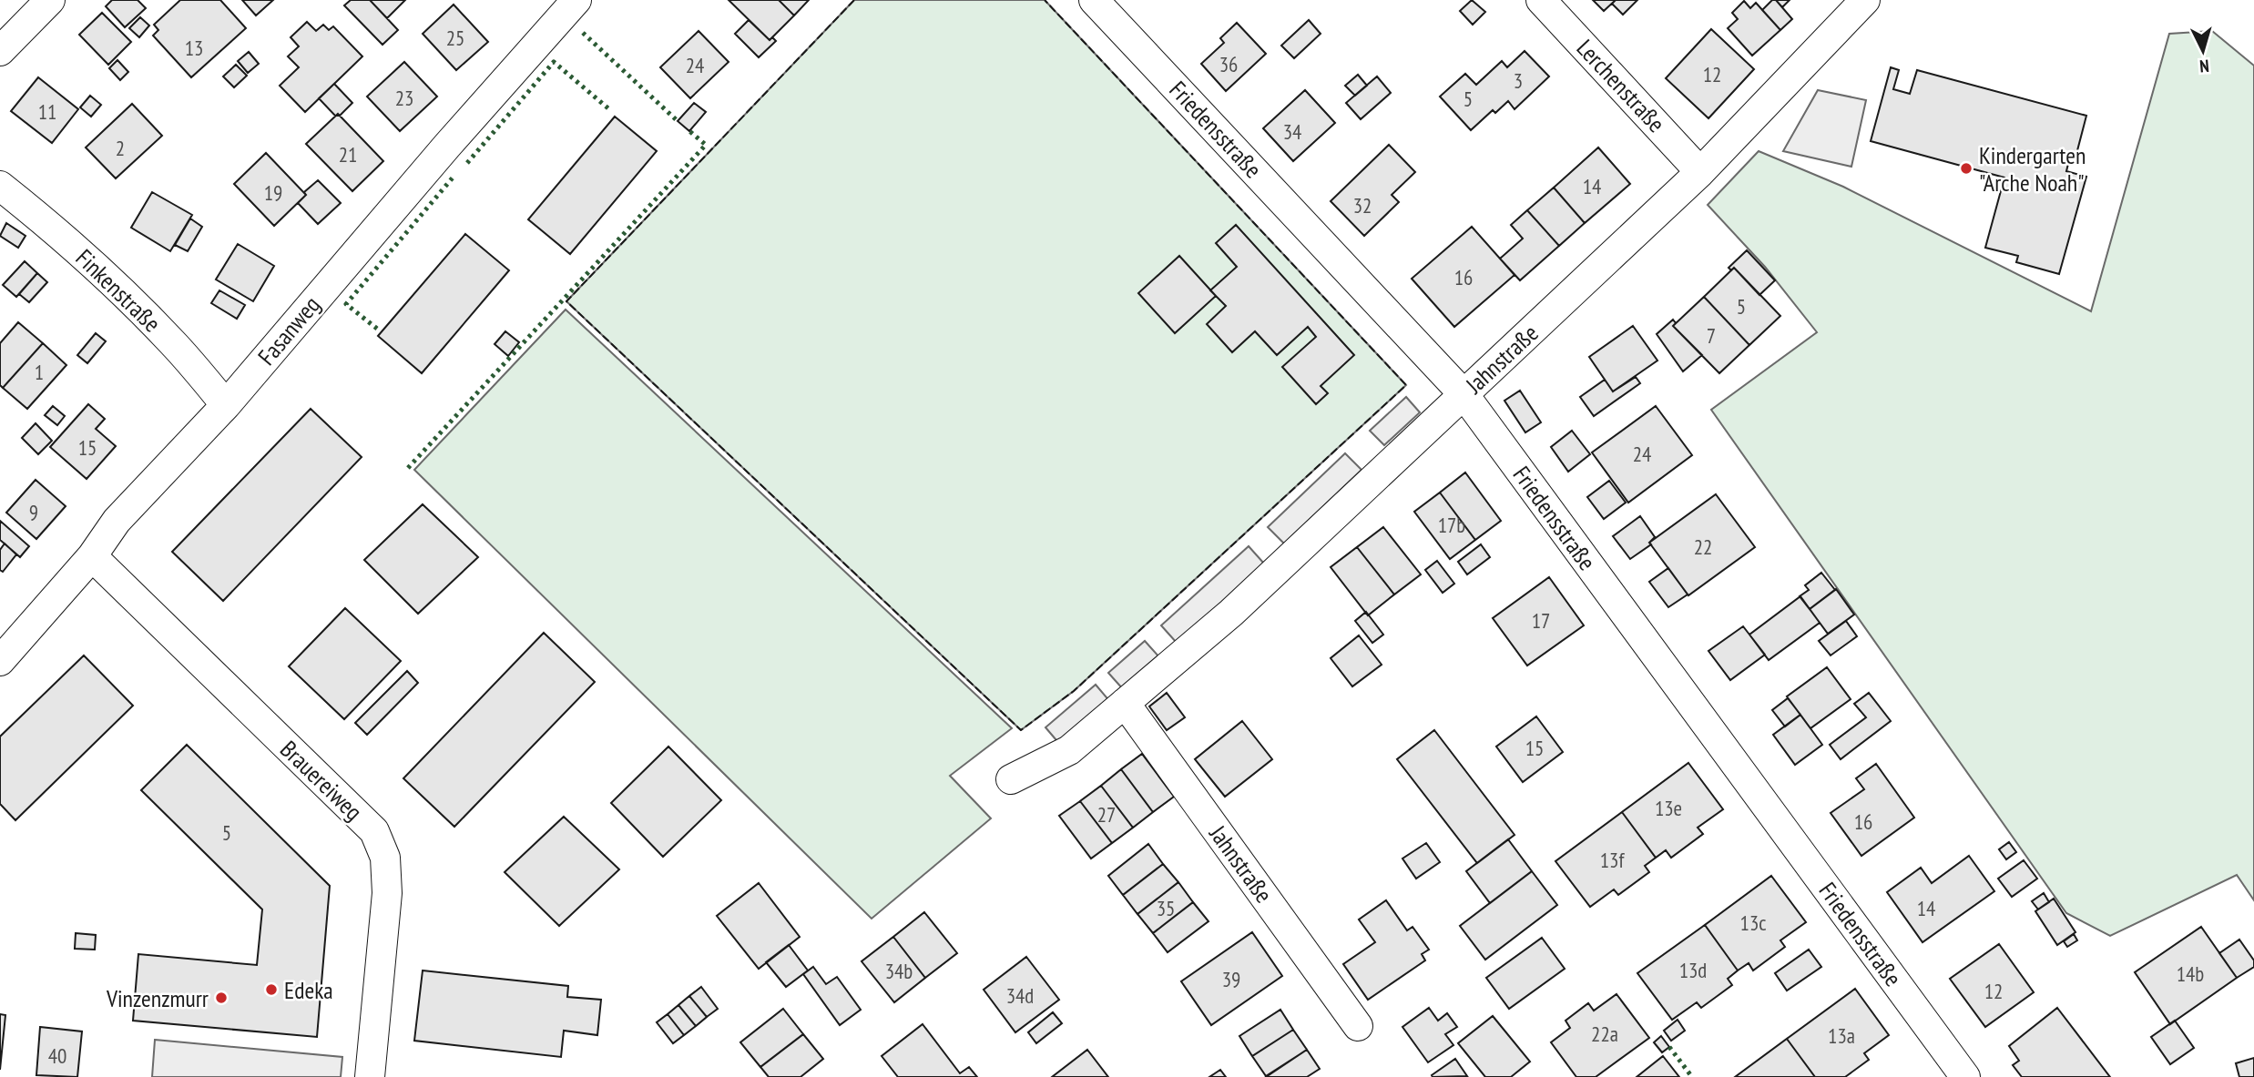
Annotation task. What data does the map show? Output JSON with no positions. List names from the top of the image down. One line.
{"streets":{"street":["Lerchenstraße","Friedensstraße","Finkenstraße","Fasanweg","Jahnstraße","Brauereiweg"]},"crossings":[["Lerchenstraße","Jahnstraße"],["Friedensstraße","Jahnstraße"],["Finkenstraße","Fasanweg"],["Fasanweg","Brauereiweg"]],"places":["Kindergarten \"Arche Noah\"","Edeka","Vinzenzmurr"],"house_numbers":["25","13","36","24","12","3","23","5","11","34","2","21","14","19","32","16","5","7","1","15","24","9","17b","22","17","15","13e","27","16","5","13f","35","14","13c","13d","34b","14b","39","12","34d","22a","13a","40"],"north":"bottom"}
